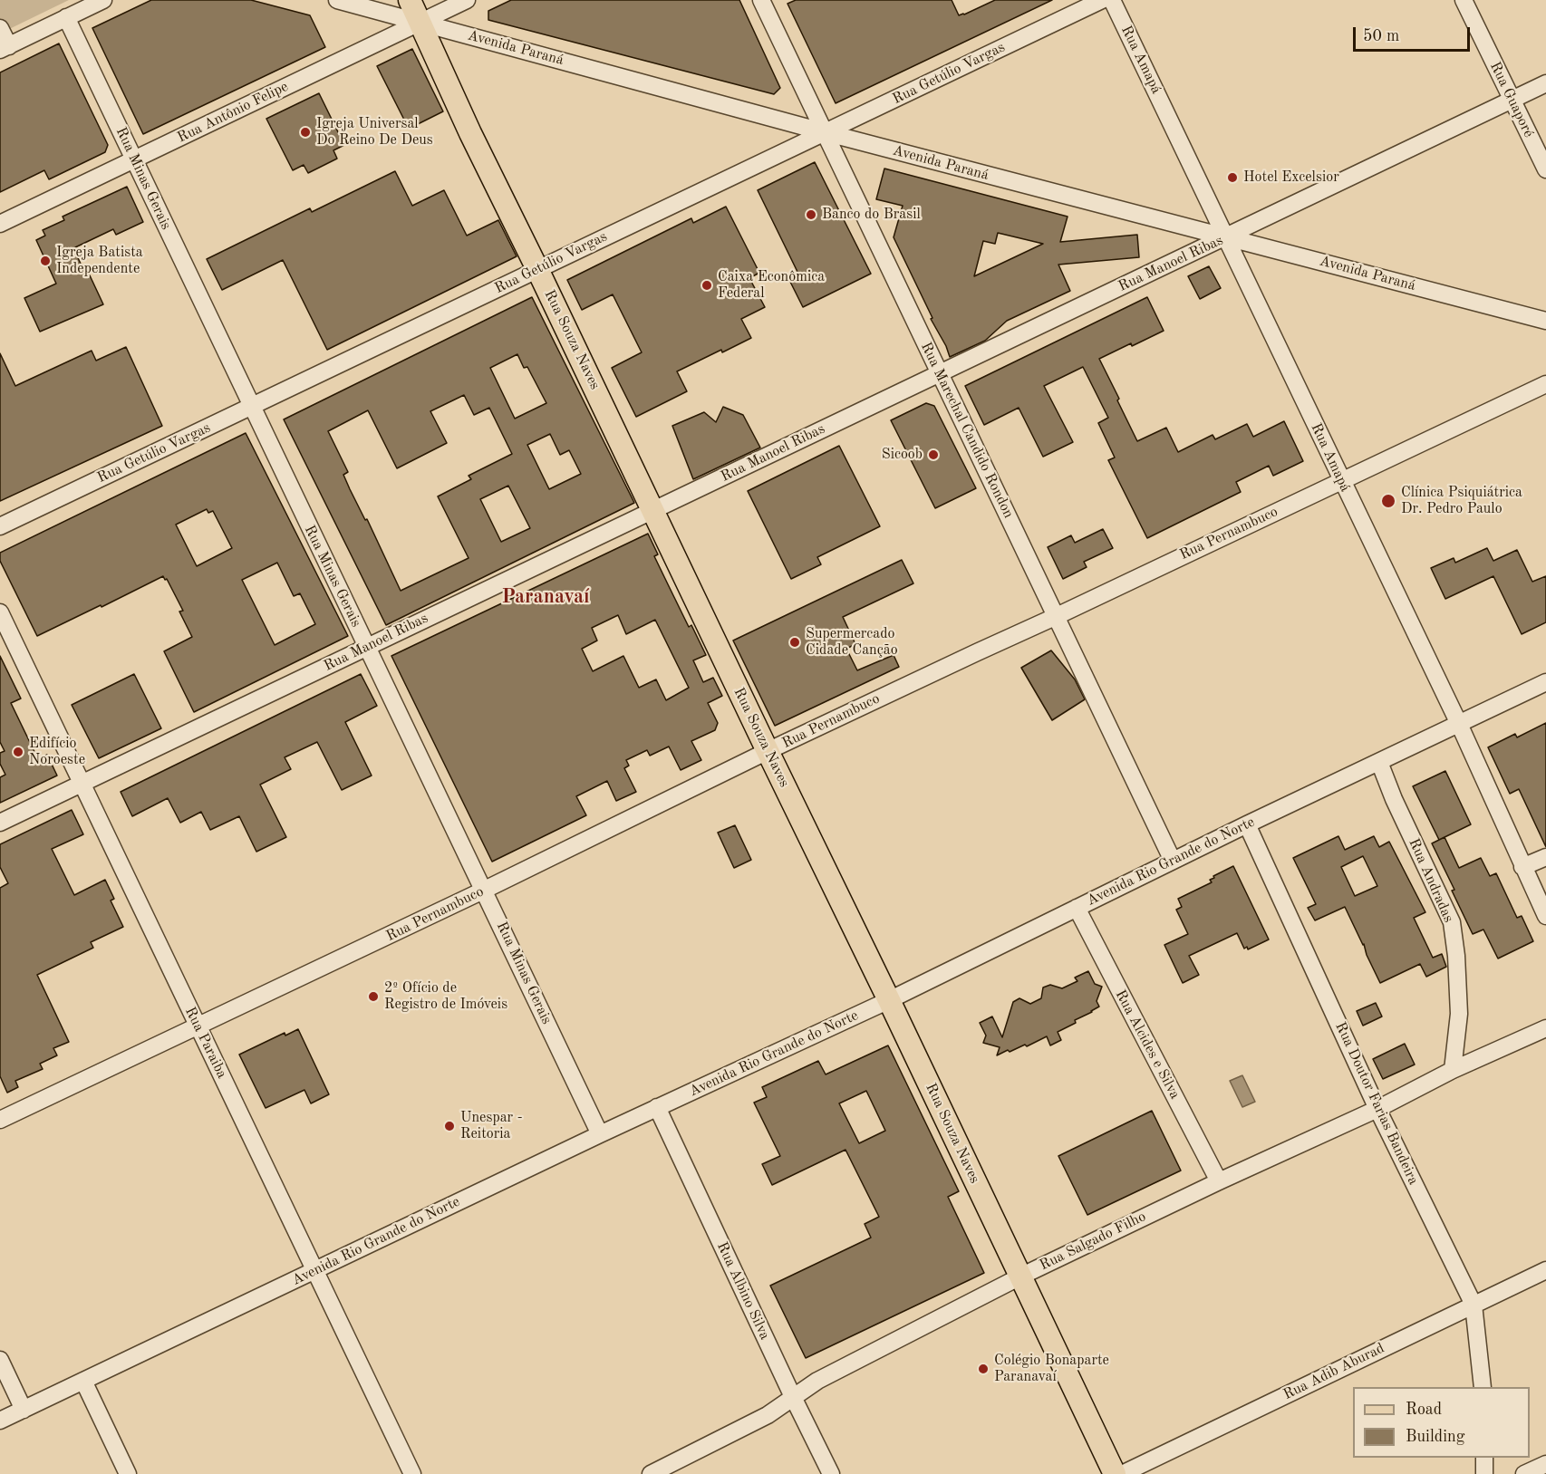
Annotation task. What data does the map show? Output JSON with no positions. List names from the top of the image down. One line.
{"streets":{"main road":["Rua Souza Naves"],"street":["Avenida Paraná","Rua Amapá","Rua Getúlio Vargas","Rua Guaporé","Rua Antônio Felipe","Rua Minas Gerais","Rua Manoel Ribas","Rua Marechal Candido Rondon","Rua Pernambuco","Avenida Rio Grande do Norte","Rua Andradas","Rua Paraiba","Rua Alcides e Silva","Rua Doutor Farias Bandeira","Rua Salgado Filho","Rua Albino Silva","Rua Adib Aburad"]},"crossings":[["Avenida Paraná","Rua Amapá"],["Avenida Paraná","Rua Getúlio Vargas"],["Avenida Paraná","Rua Antônio Felipe"],["Avenida Paraná","Rua Manoel Ribas"],["Avenida Paraná","Rua Souza Naves"],["Avenida Paraná","Rua Marechal Candido Rondon"],["Rua Amapá","Rua Manoel Ribas"],["Rua Amapá","Rua Pernambuco"],["Rua Amapá","Avenida Rio Grande do Norte"],["Rua Getúlio Vargas","Rua Minas Gerais"],["Rua Getúlio Vargas","Rua Souza Naves"],["Rua Getúlio Vargas","Rua Marechal Candido Rondon"],["Rua Guaporé","Rua Manoel Ribas"],["Rua Antônio Felipe","Rua Minas Gerais"],["Rua Antônio Felipe","Rua Souza Naves"],["Rua Minas Gerais","Rua Manoel Ribas"],["Rua Minas Gerais","Rua Pernambuco"],["Rua Minas Gerais","Avenida Rio Grande do Norte"],["Rua Manoel Ribas","Rua Souza Naves"],["Rua Manoel Ribas","Rua Marechal Candido Rondon"],["Rua Manoel Ribas","Rua Paraiba"],["Rua Souza Naves","Rua Pernambuco"],["Rua Souza Naves","Avenida Rio Grande do Norte"],["Rua Souza Naves","Rua Salgado Filho"],["Rua Marechal Candido Rondon","Rua Pernambuco"],["Rua Marechal Candido Rondon","Avenida Rio Grande do Norte"],["Rua Pernambuco","Rua Paraiba"],["Avenida Rio Grande do Norte","Rua Andradas"],["Avenida Rio Grande do Norte","Rua Paraiba"],["Avenida Rio Grande do Norte","Rua Alcides e Silva"],["Avenida Rio Grande do Norte","Rua Doutor Farias Bandeira"],["Avenida Rio Grande do Norte","Rua Albino Silva"],["Rua Andradas","Rua Salgado Filho"],["Rua Alcides e Silva","Rua Salgado Filho"],["Rua Doutor Farias Bandeira","Rua Salgado Filho"],["Rua Doutor Farias Bandeira","Rua Adib Aburad"],["Rua Salgado Filho","Rua Albino Silva"]],"districts":["Paranavaí"],"places":["Igreja Universal Do Reino De Deus","Hotel Excelsior","Banco do Brasil","Igreja Batista Independente","Caixa Econômica Federal","Sicoob","Clínica Psiquiátrica Dr. Pedro Paulo","Supermercado Cidade Canção","Edifício Noroeste","2º Ofício de Registro de Imóveis","Unespar - Reitoria","Colégio Bonaparte Paranavaí"],"legend":["Road","Building"],"scale_bar":"50 m"}
